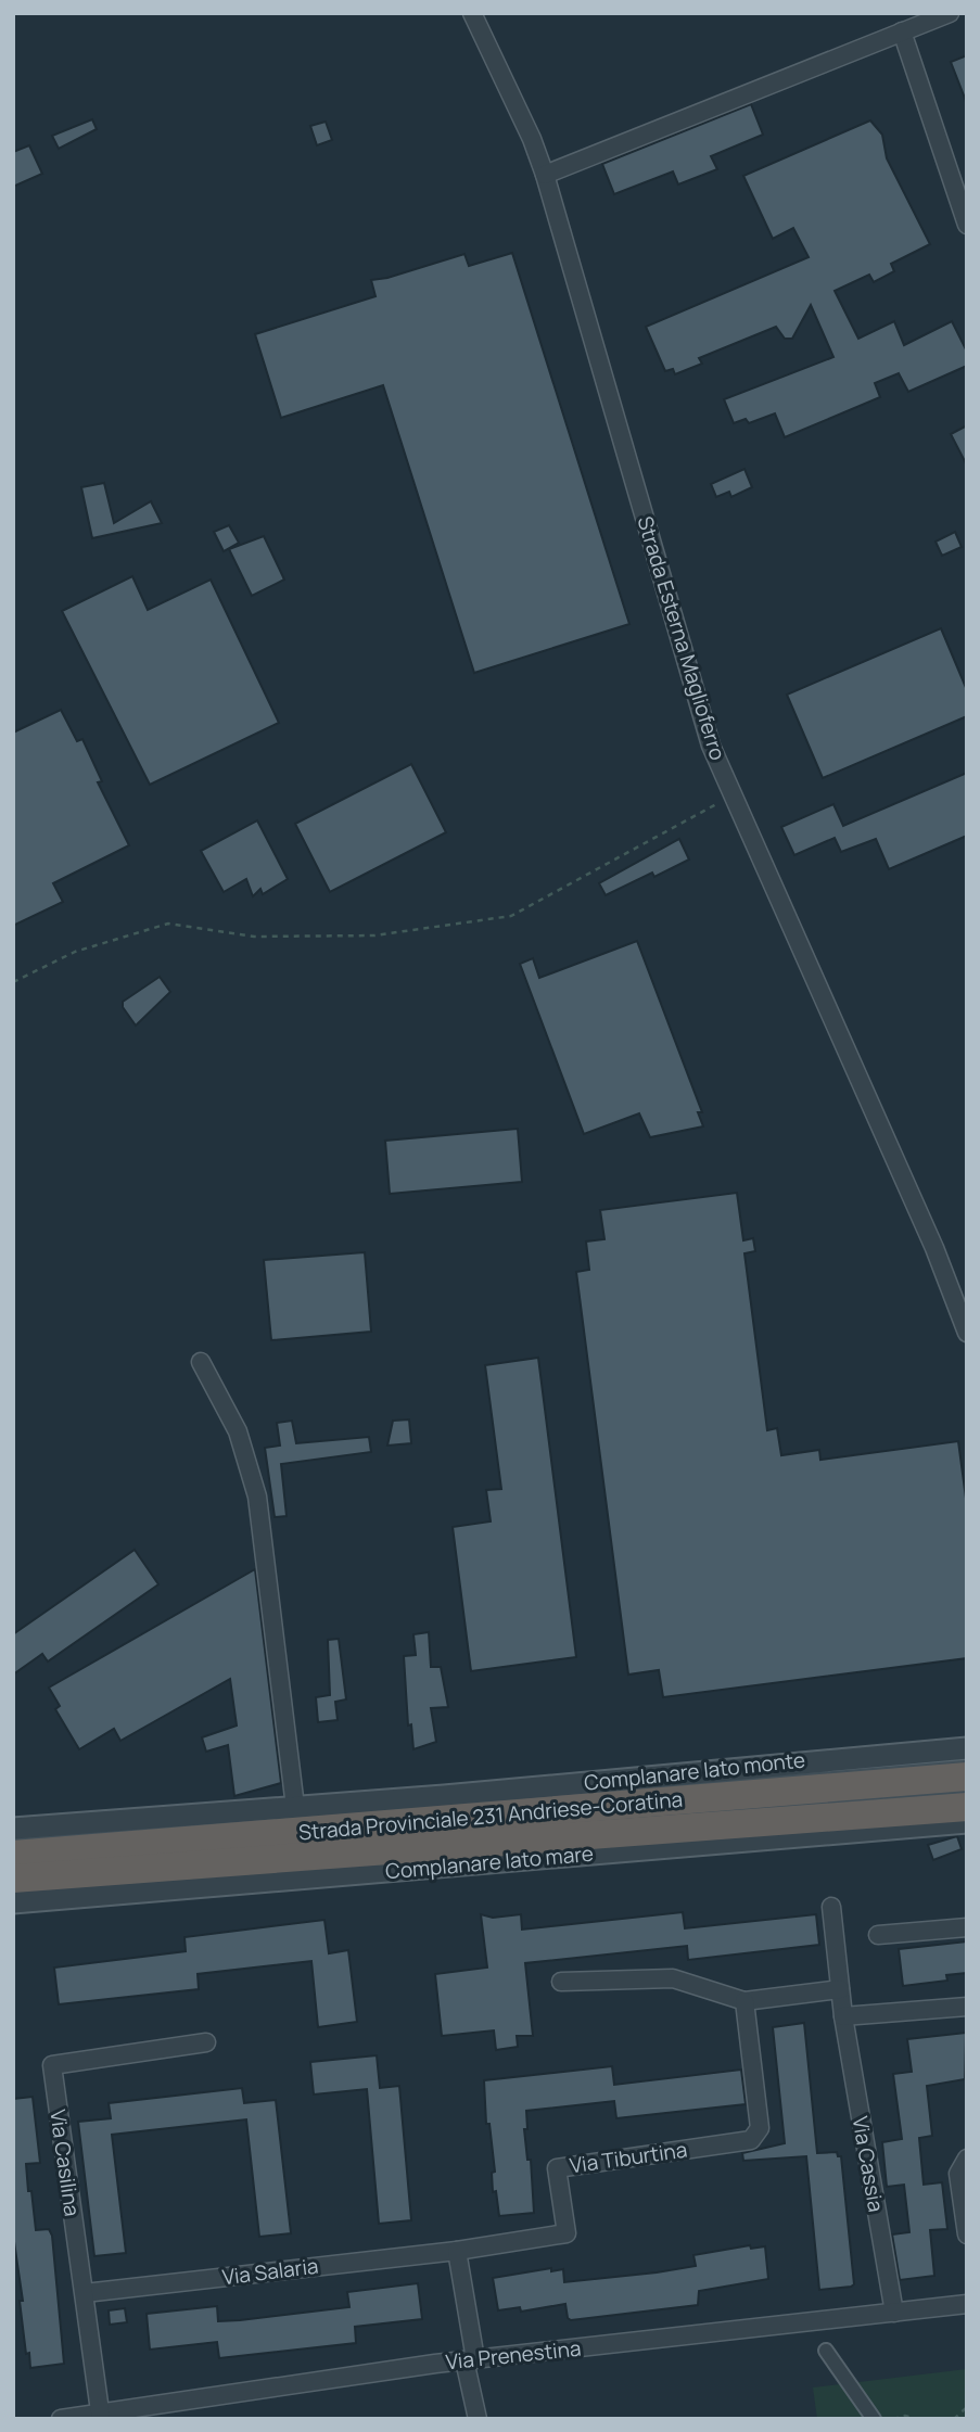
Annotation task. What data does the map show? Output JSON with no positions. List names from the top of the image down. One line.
{"streets":{"highway":["Strada Provinciale 231 Andriese-Coratina"],"street":["Strada Esterna Maglioferro","Complanare lato monte","Complanare lato mare","Via Tiburtina","Via Casilina","Via Cassia","Via Salaria","Via Prenestina"]},"crossings":[["Via Tiburtina","Via Salaria"],["Via Casilina","Via Salaria"],["Via Casilina","Via Prenestina"],["Via Cassia","Via Prenestina"]]}
